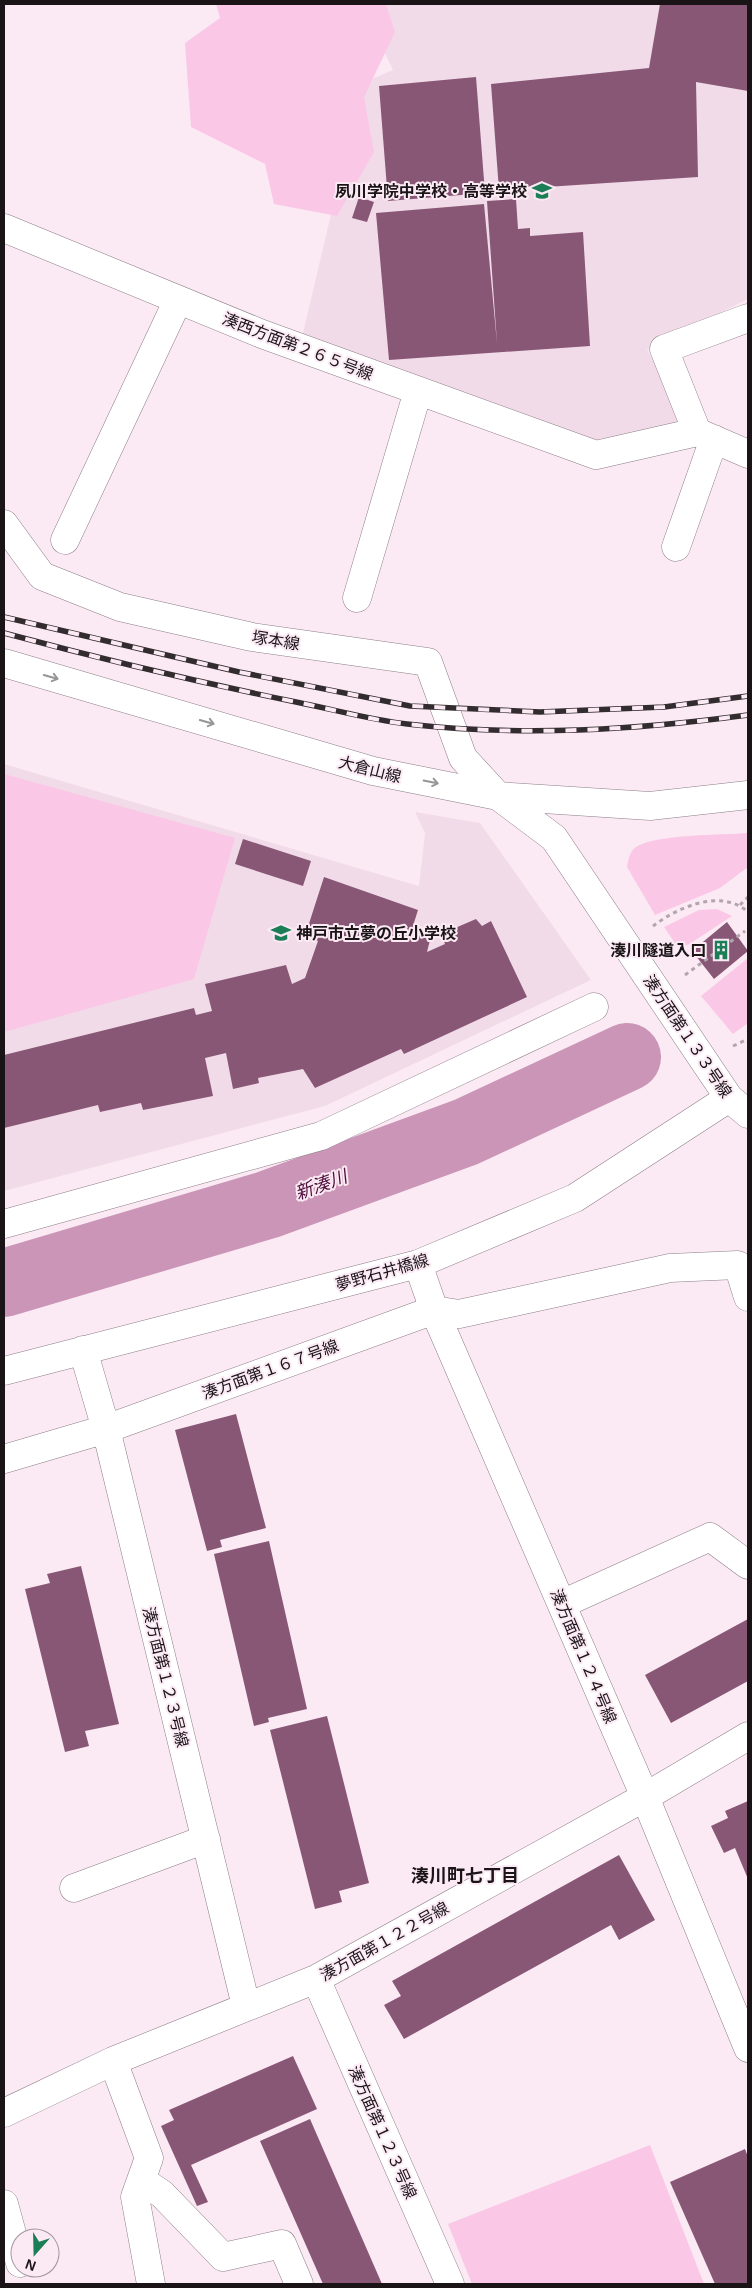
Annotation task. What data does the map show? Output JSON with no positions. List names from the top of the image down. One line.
{"streets":{"street":["湊西方面第２６５号線","塚本線","大倉山線","湊方面第１３３号線","夢野石井橋線","湊方面第１６７号線","湊方面第１２４号線","湊方面第１２３号線","湊方面第１２２号線"]},"crossings":[["塚本線","大倉山線"],["塚本線","湊方面第１３３号線"],["大倉山線","湊方面第１３３号線"],["湊方面第１３３号線","夢野石井橋線"],["夢野石井橋線","湊方面第１２４号線"],["夢野石井橋線","湊方面第１２３号線"],["湊方面第１６７号線","湊方面第１２４号線"],["湊方面第１６７号線","湊方面第１２３号線"],["湊方面第１２４号線","湊方面第１２２号線"],["湊方面第１２３号線","湊方面第１２２号線"]],"one_way":["大倉山線"],"districts":["湊川町七丁目"],"water":["新湊川"],"places":{"school or university":["夙川学院中学校・高等学校","神戸市立夢の丘小学校"],"building":["湊川隧道入口"]},"north":"bottom"}
